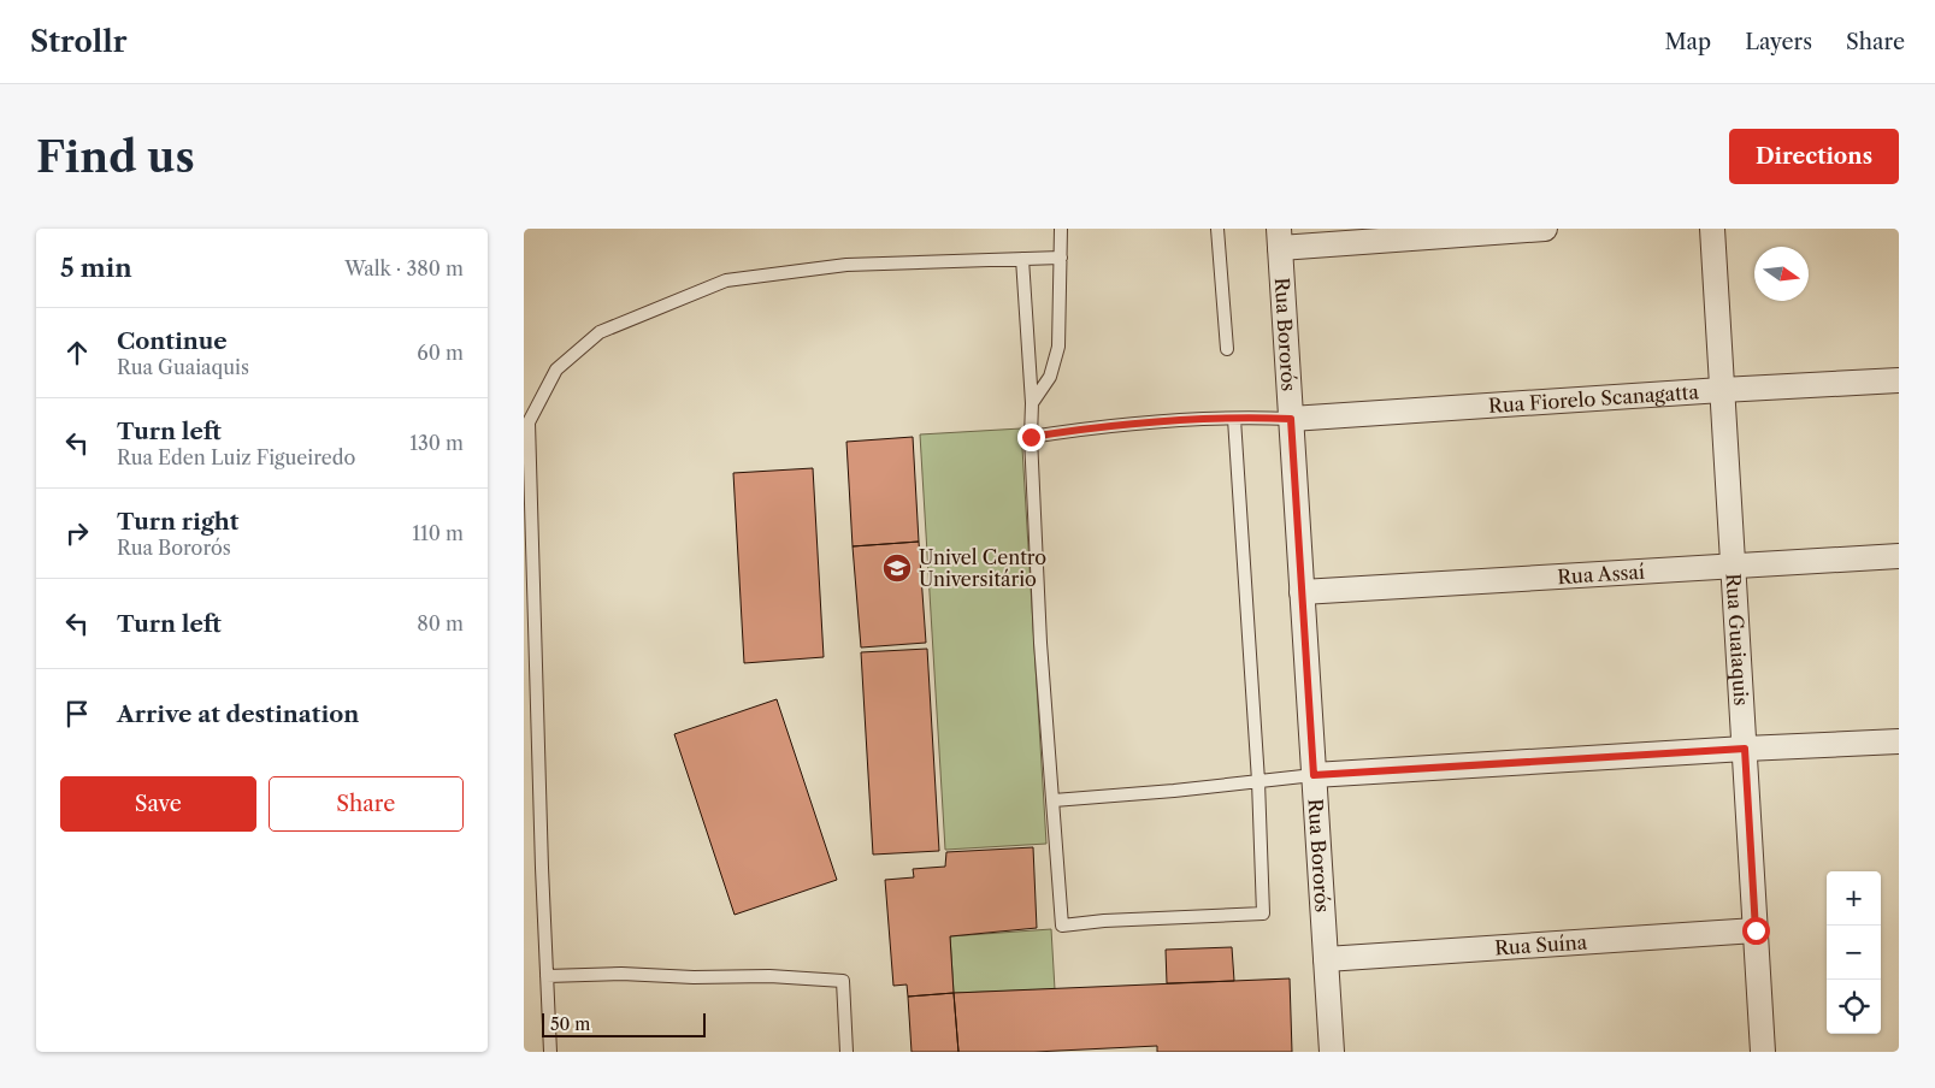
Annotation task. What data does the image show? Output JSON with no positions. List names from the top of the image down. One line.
{"streets":{"street":["Rua Bororós","Rua Fiorelo Scanagatta","Rua Assaí","Rua Guaiaquis","Rua Suína"]},"crossings":[["Rua Bororós","Rua Fiorelo Scanagatta"],["Rua Bororós","Rua Assaí"],["Rua Bororós","Rua Suína"],["Rua Fiorelo Scanagatta","Rua Guaiaquis"],["Rua Assaí","Rua Guaiaquis"],["Rua Guaiaquis","Rua Suína"]],"places":{"school or university":["Univel Centro Universitário"]},"scale_bar":"50 m","north":"right","page":{"header":"Strollr","nav":["Map","Layers","Share"],"buttons":["Directions",["Save","Share"]],"title":"Find us","heading":["5 min","Walk · 380 m"],"list":[["Continue","Rua Guaiaquis","60 m"],["Turn left","Rua Eden Luiz Figueiredo","130 m"],["Turn right","Rua Bororós","110 m"],["Turn left","80 m"],"Arrive at destination"],"map_buttons":["+","−"],"scale":"50 m"}}
